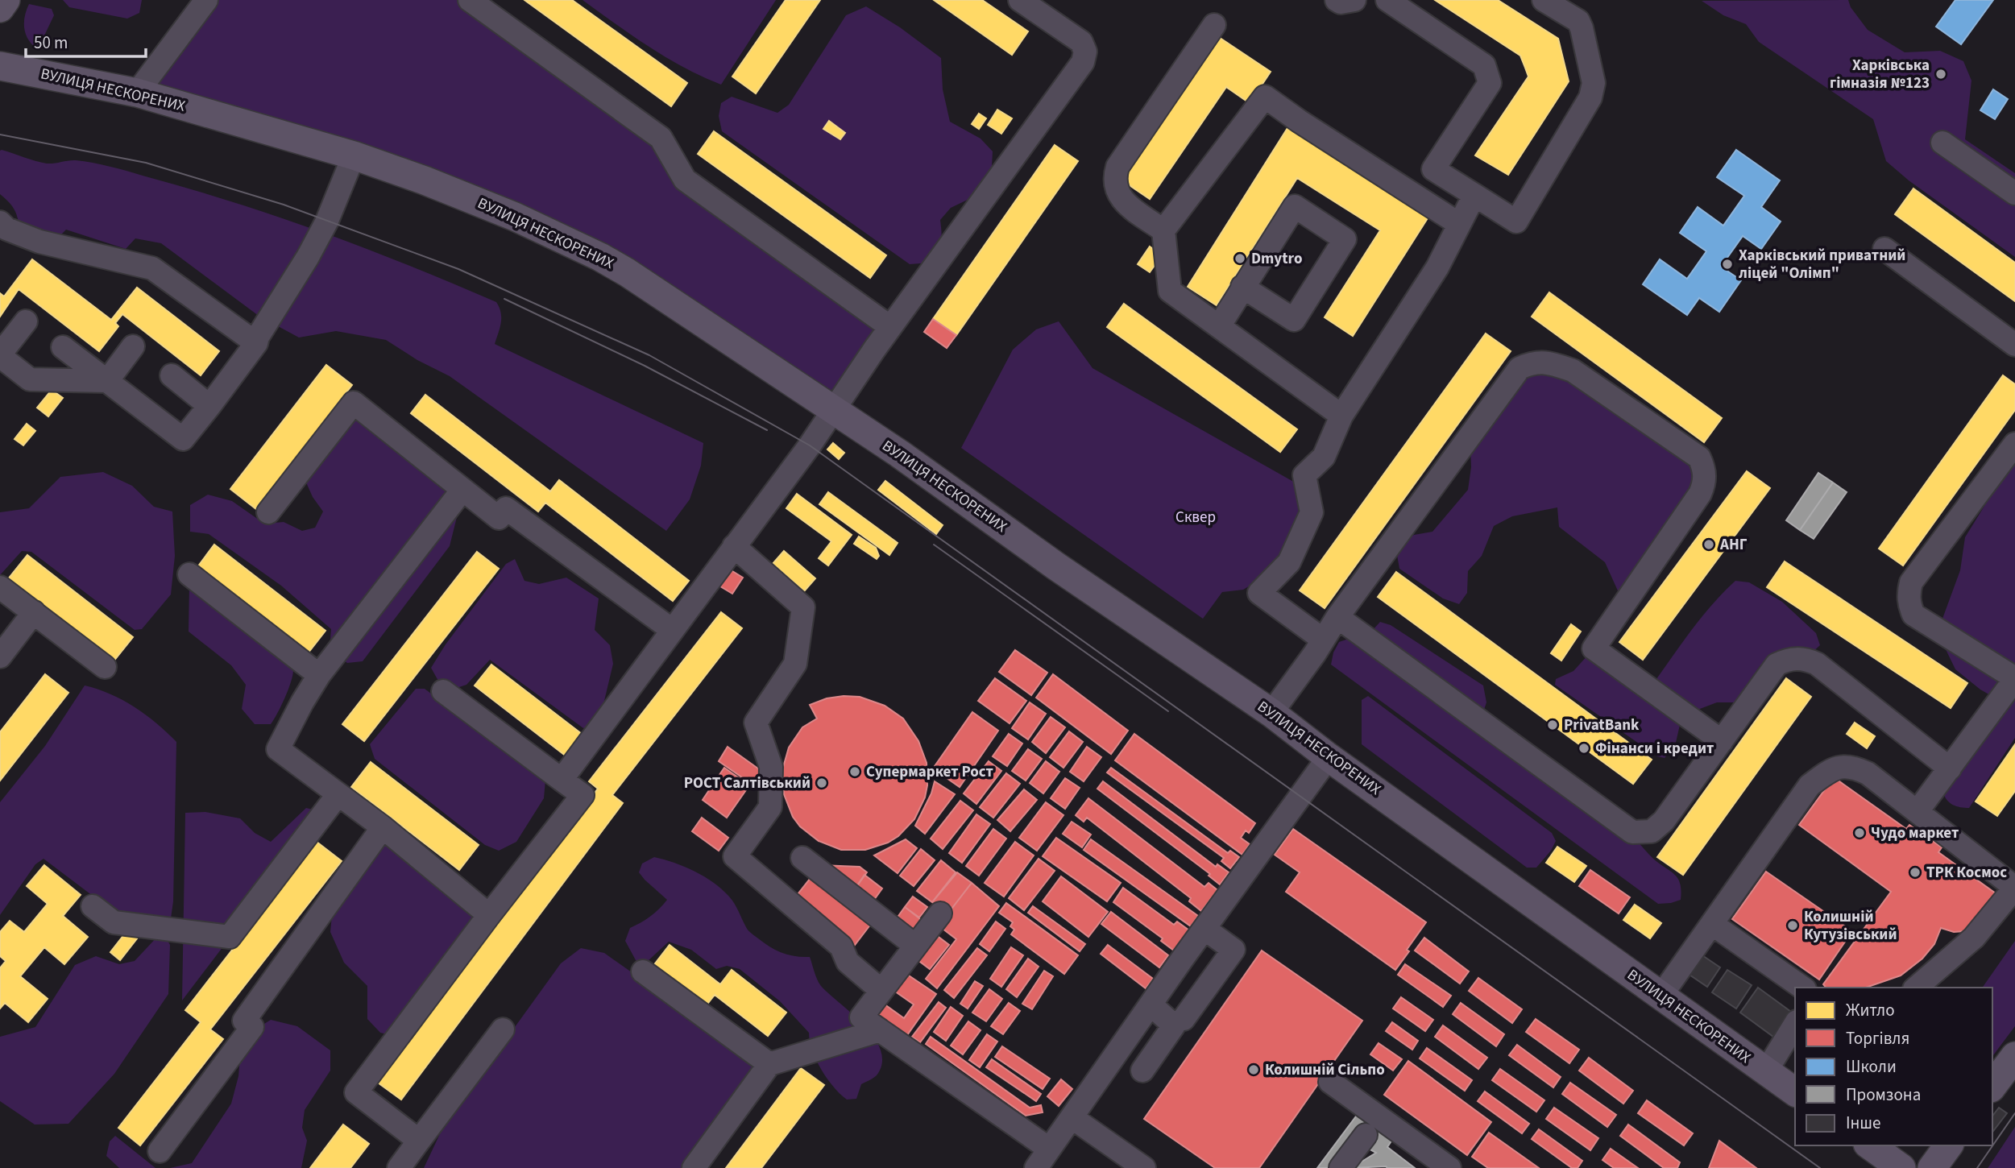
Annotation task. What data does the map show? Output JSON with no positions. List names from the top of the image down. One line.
{"streets":{"main road":["ВУЛИЦЯ НЕСКОРЕНИХ"]},"parks":["Сквер"],"places":["Харківська гімназія №123","Dmytro","Харківський приватний ліцей \"Олімп\"","АНГ","PrivatBank","Фінанси і кредит","Супермаркет Рост","РОСТ Салтівський","Чудо маркет","ТРК Космос","Колишній Кутузівський","Колишній Сільпо"],"legend":["Житло","Торгівля","Школи","Промзона","Інше"],"scale_bar":"50 m"}
